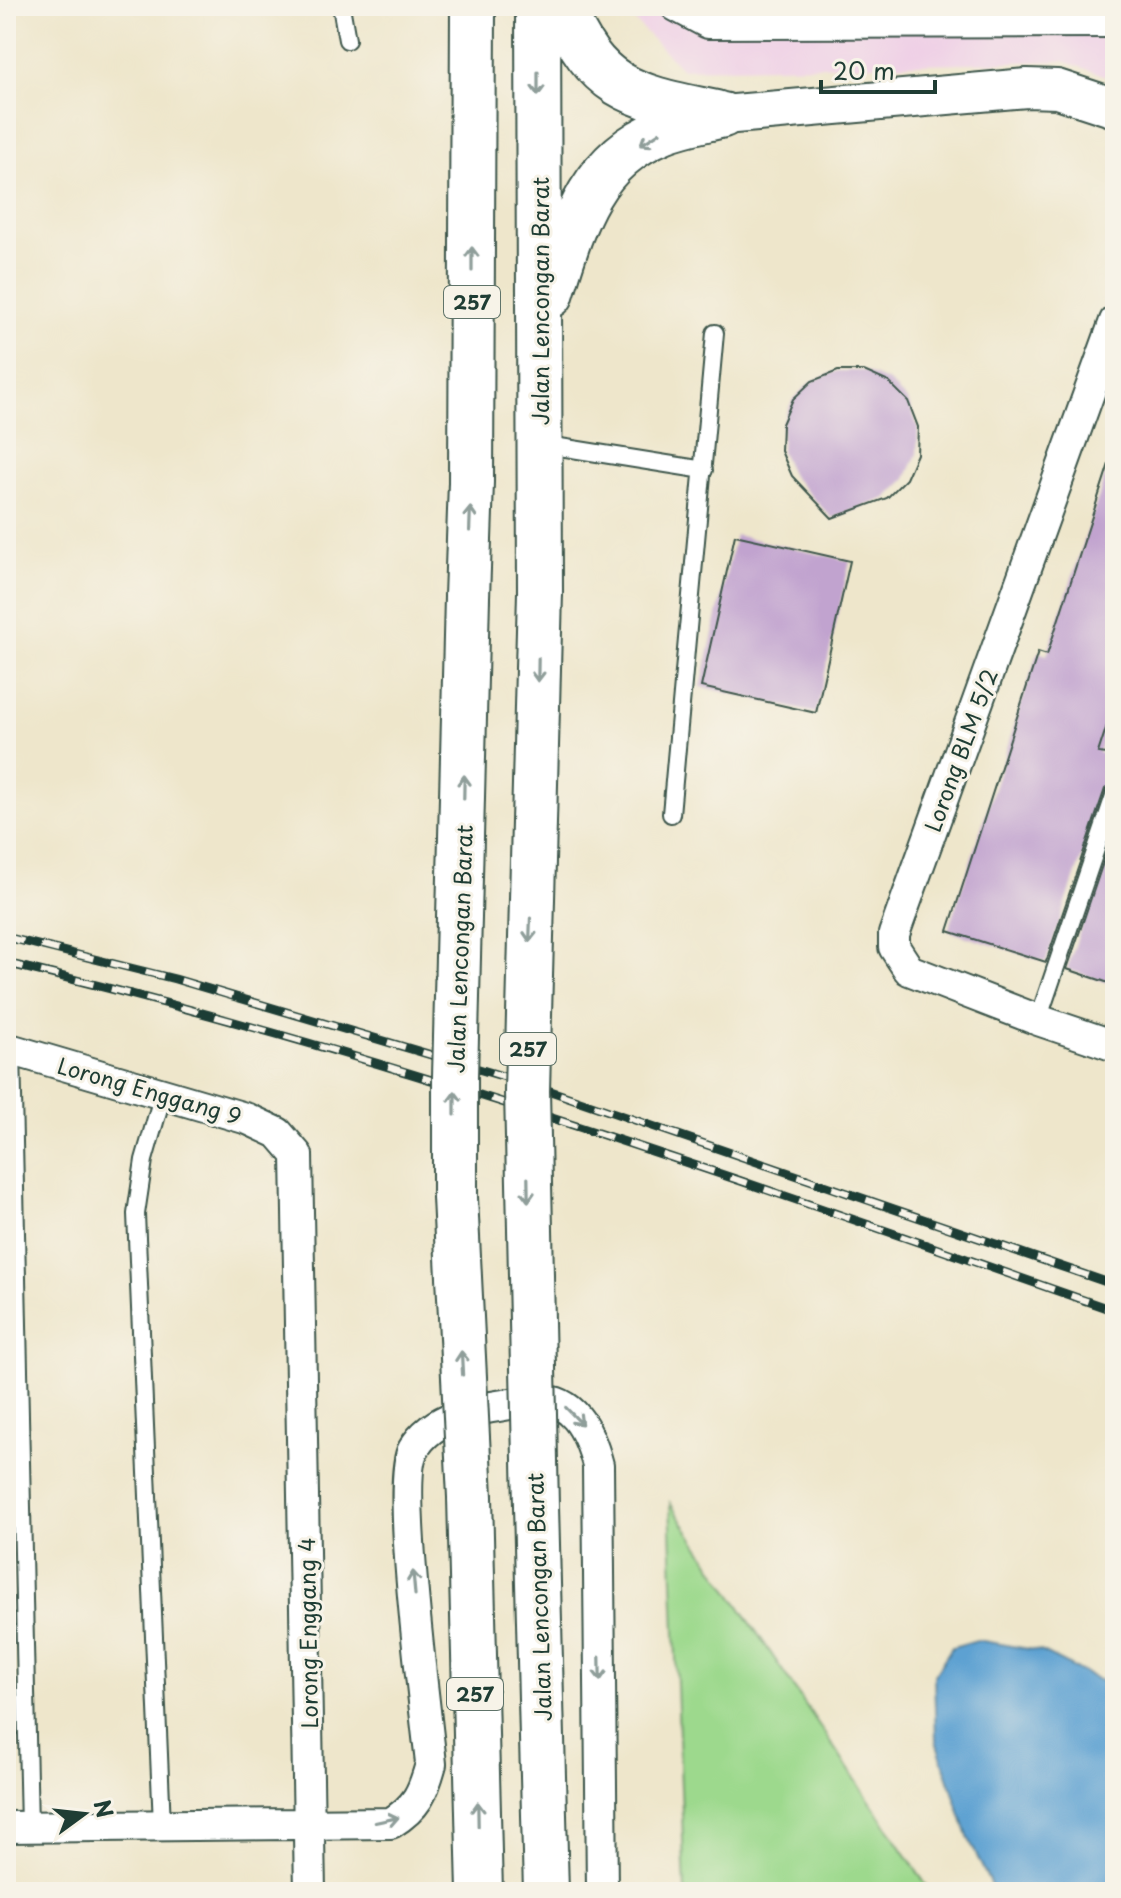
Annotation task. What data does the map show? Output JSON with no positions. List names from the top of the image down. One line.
{"streets":{"highway":["Jalan Lencongan Barat","257"],"street":["Lorong BLM 5/2","Lorong Enggang 9","Lorong Enggang 4"]},"crossings":[["Lorong Enggang 9","Lorong Enggang 4"]],"scale_bar":"20 m","north":"right"}
